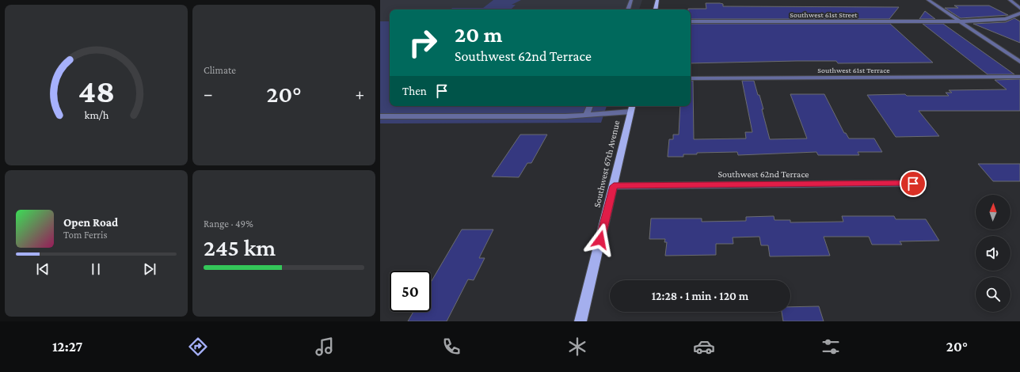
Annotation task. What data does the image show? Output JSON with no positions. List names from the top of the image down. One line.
{"streets":{"main road":["Southwest 67th Avenue"],"street":["Southwest 61st Street","Southwest 61st Terrace","Southwest 62nd Terrace"]},"crossings":[["Southwest 67th Avenue","Southwest 62nd Terrace"]],"north":"top","page":{"tile":["Climate",["Range · 49%","245 km"]],"turn":["20 m","Southwest 62nd Terrace"],"then":"Then","heat":["−","20°","+"],"song":["Open Road","Tom Ferris"],"limit":"50","trip":"12:28 · 1 min · 120 m","tabs":["12:27","20°"],"gauge":["48","km/h"]}}
